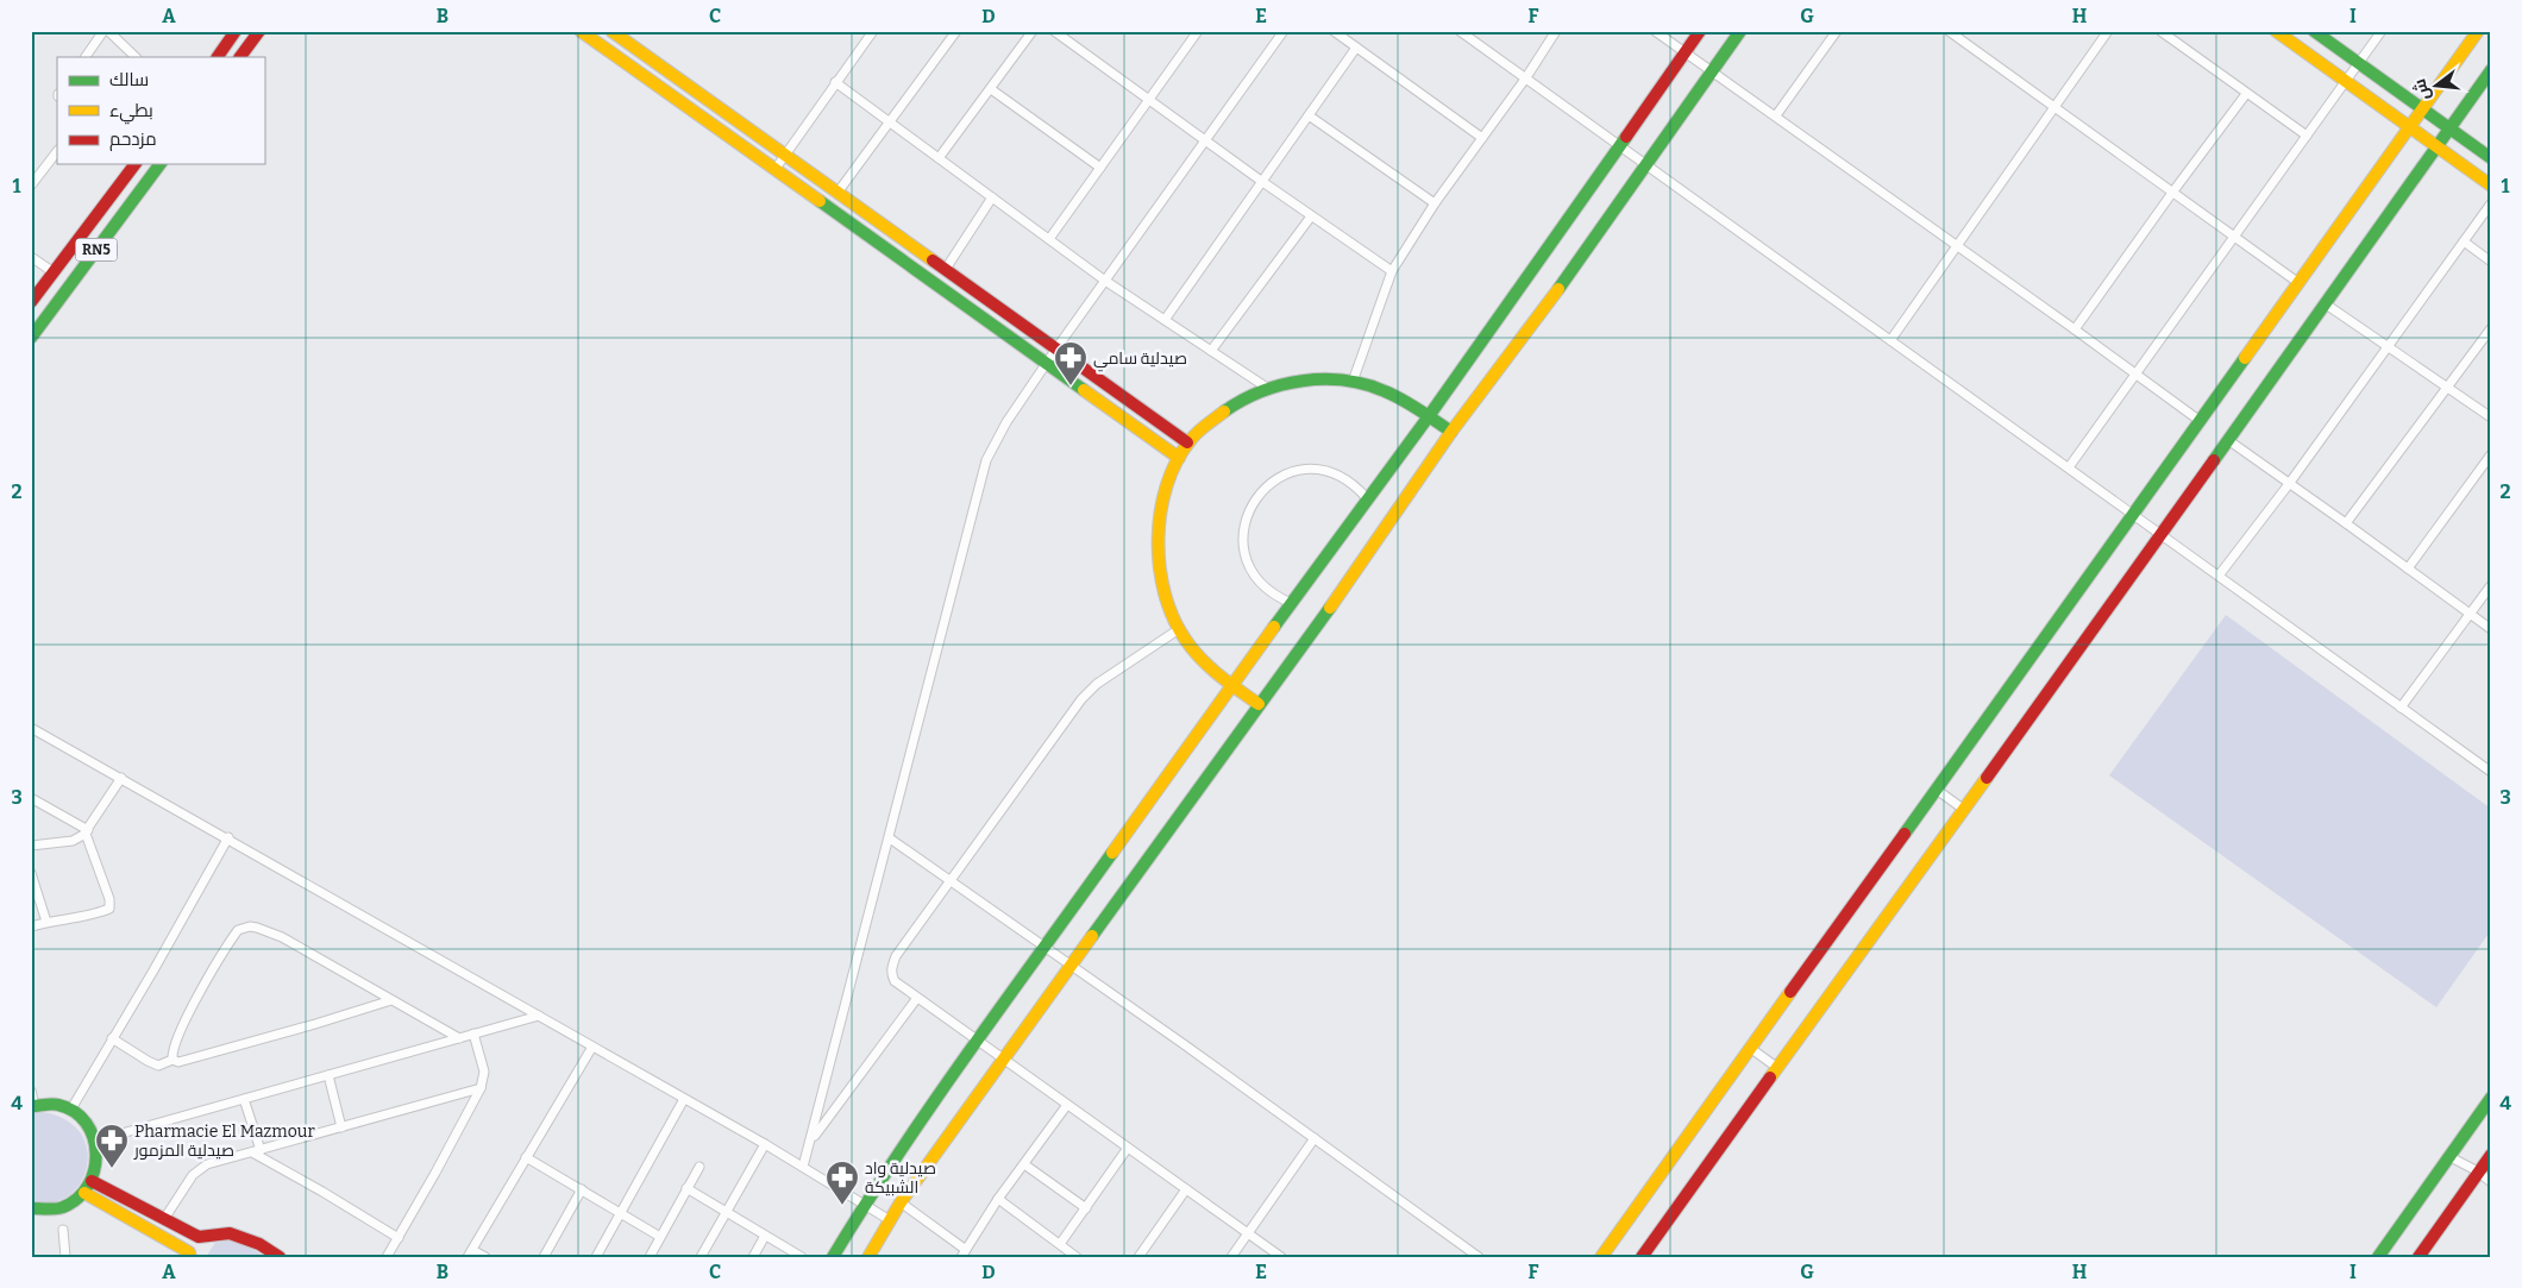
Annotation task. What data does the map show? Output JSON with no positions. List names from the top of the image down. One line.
{"streets":{"street":["RN5"]},"places":{"pharmacy":["صيدلية سامي","Pharmacie El Mazmour صيدلية المزمور","صيدلية واد الشبيكة"]},"legend":["سالك","بطيء","مزدحم"],"north":"left","grid":{"columns":["A","B","C","D","E","F","G","H","I"],"rows":["1","2","3","4"]}}
